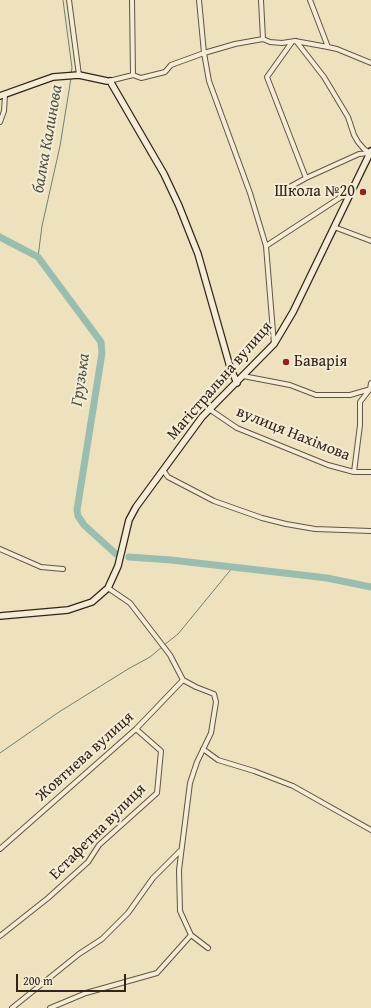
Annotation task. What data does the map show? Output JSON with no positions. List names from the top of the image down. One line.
{"streets":{"main road":["Магістральна вулиця"],"street":["вулиця Нахімова","Жовтнева вулиця","Естафетна вулиця"]},"crossings":[["Магістральна вулиця","вулиця Нахімова"],["Жовтнева вулиця","Естафетна вулиця"]],"water":["балка Калинова","Грузька"],"places":["Школа №20","Баварія"],"scale_bar":"200 m"}
